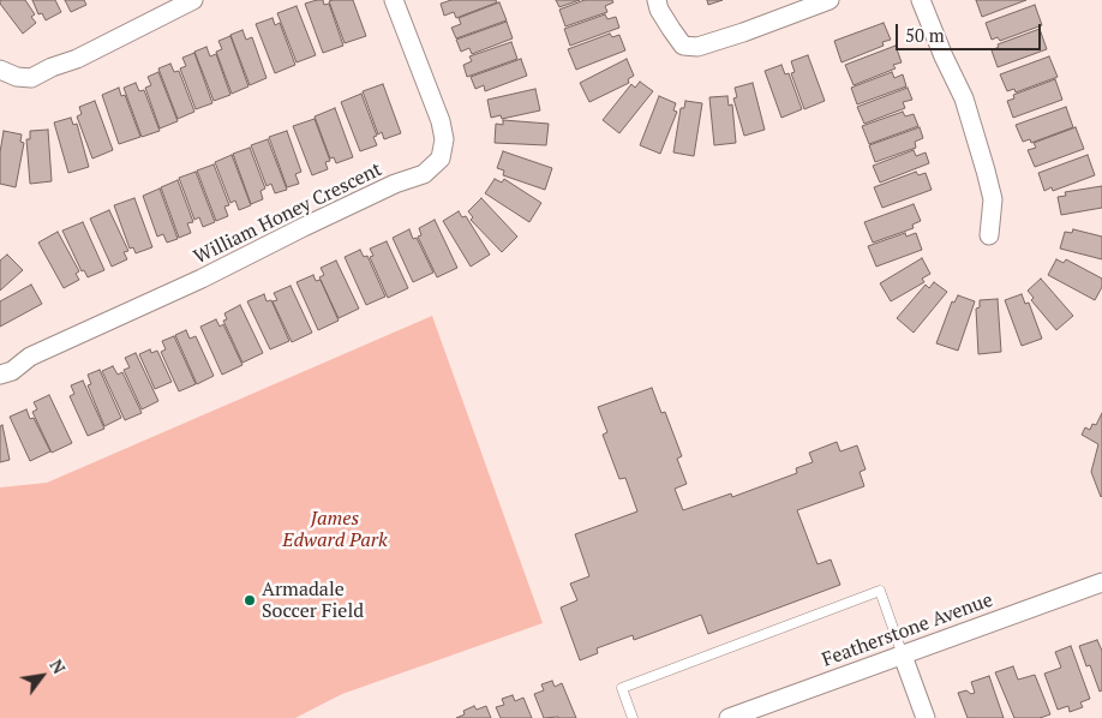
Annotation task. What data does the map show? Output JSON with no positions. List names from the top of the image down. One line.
{"streets":{"street":["William Honey Crescent","Featherstone Avenue"]},"parks":["James Edward Park"],"places":["Armadale Soccer Field"],"scale_bar":"50 m","north":"top right"}
